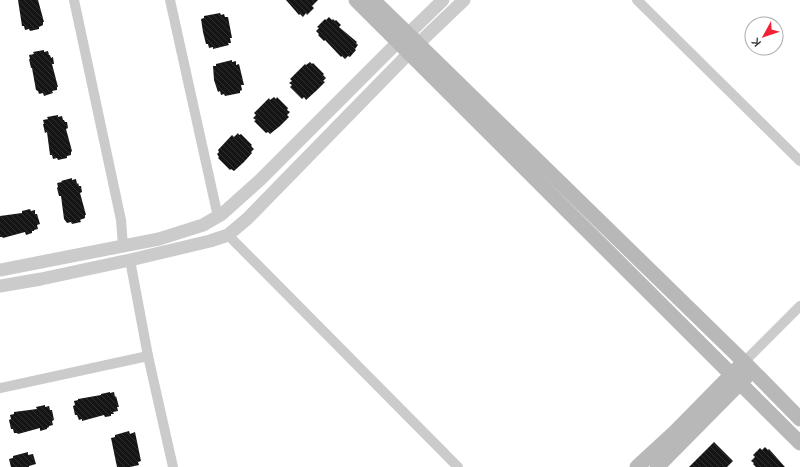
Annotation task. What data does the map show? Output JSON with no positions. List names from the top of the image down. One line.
{"north":"bottom left"}
